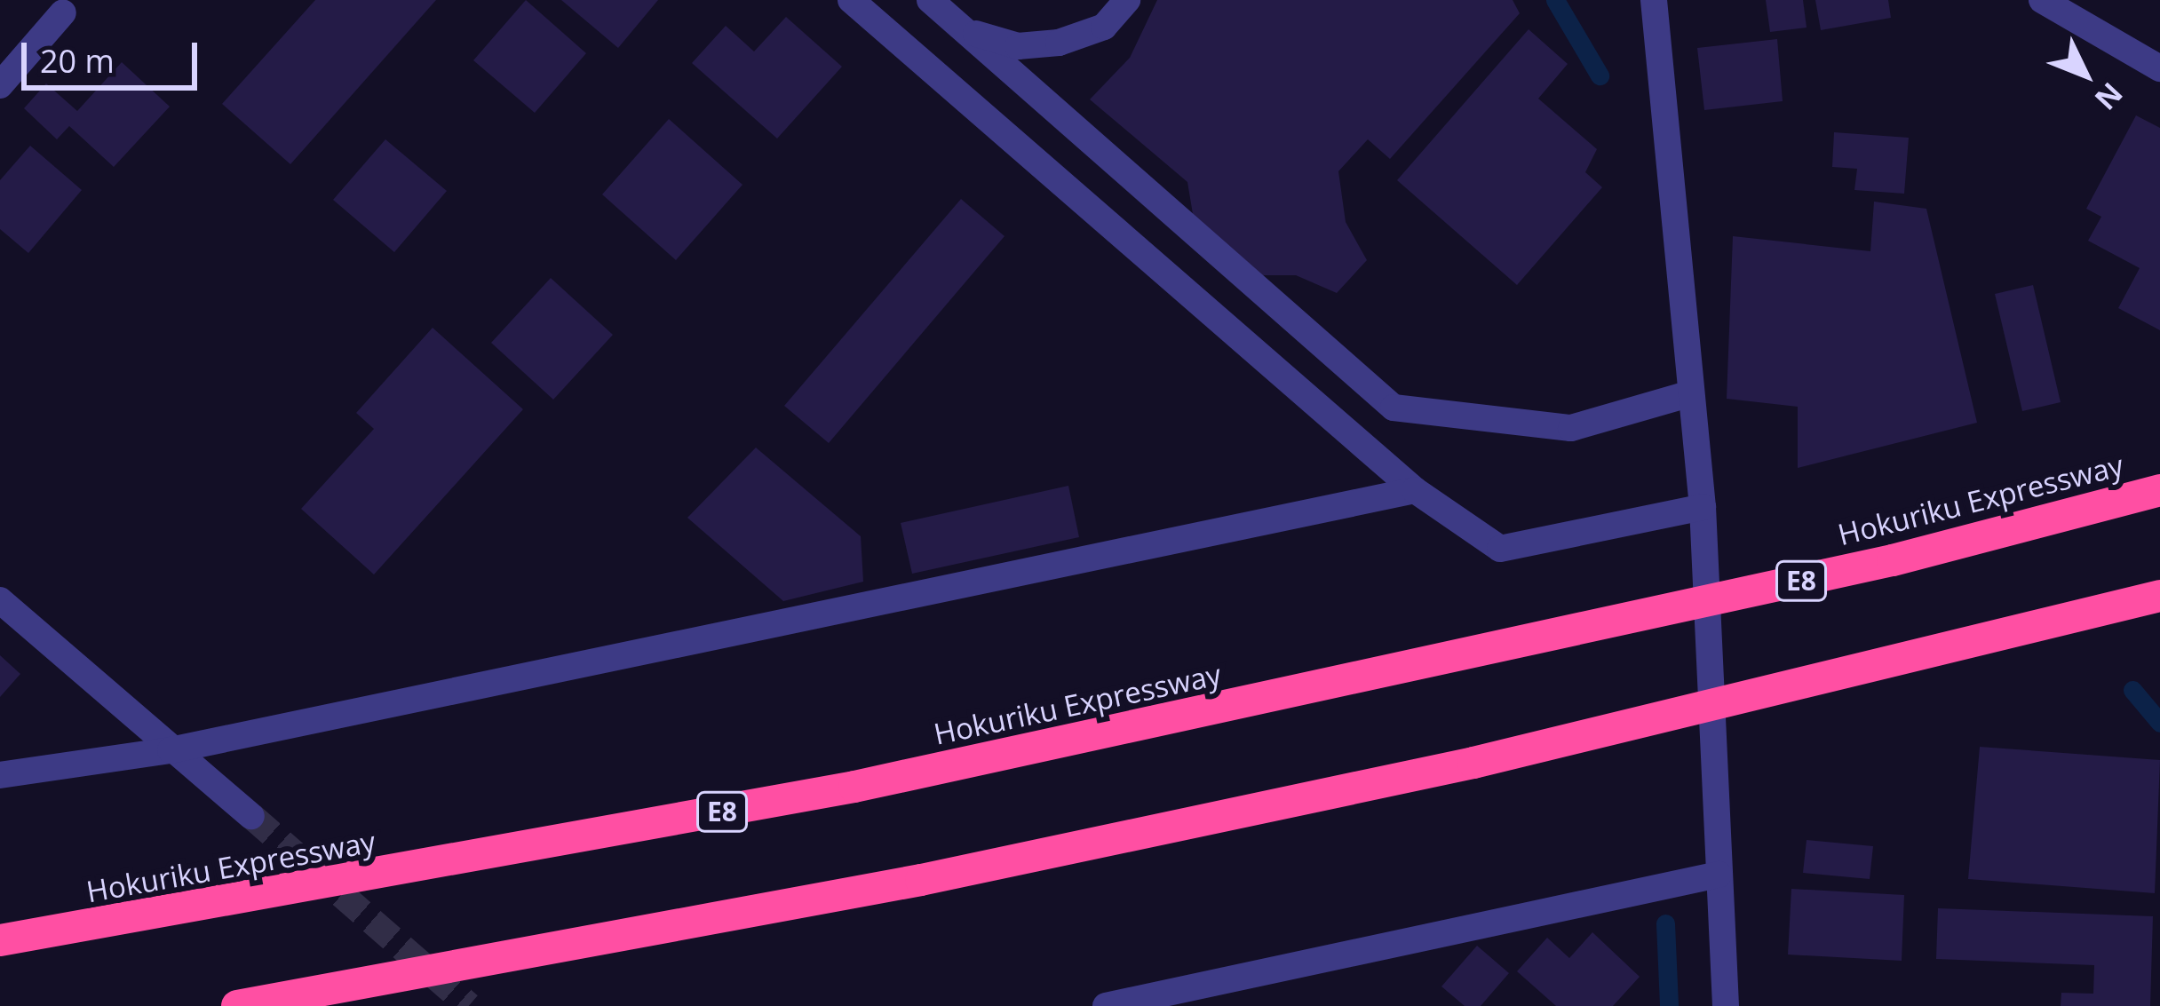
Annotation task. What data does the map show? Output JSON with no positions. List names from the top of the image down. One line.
{"streets":{"highway":["Hokuriku Expressway","E8"]},"scale_bar":"20 m","north":"bottom right"}
